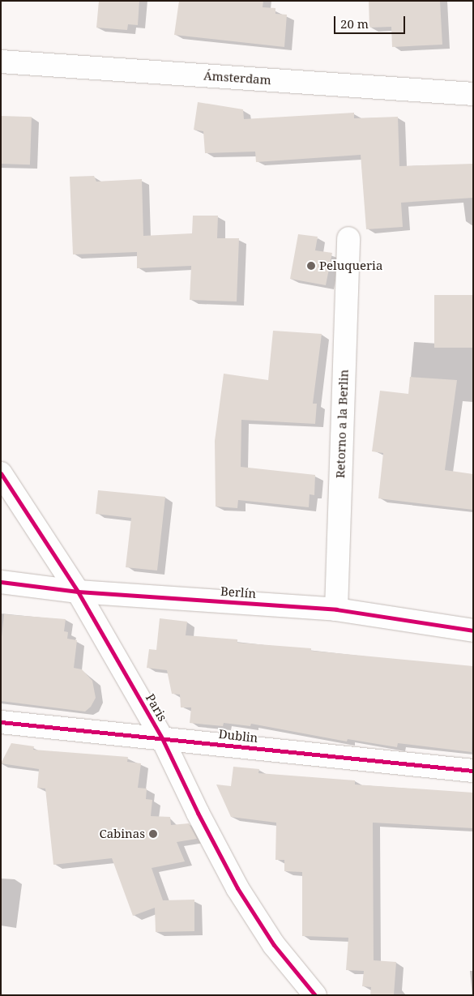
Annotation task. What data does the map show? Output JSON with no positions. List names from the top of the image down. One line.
{"streets":{"street":["Ámsterdam","Retorno a la Berlin","Berlín","Paris","Dublin"]},"crossings":[["Retorno a la Berlin","Berlín"],["Berlín","Paris"],["Paris","Dublin"]],"places":["Peluqueria","Cabinas"],"scale_bar":"20 m"}
